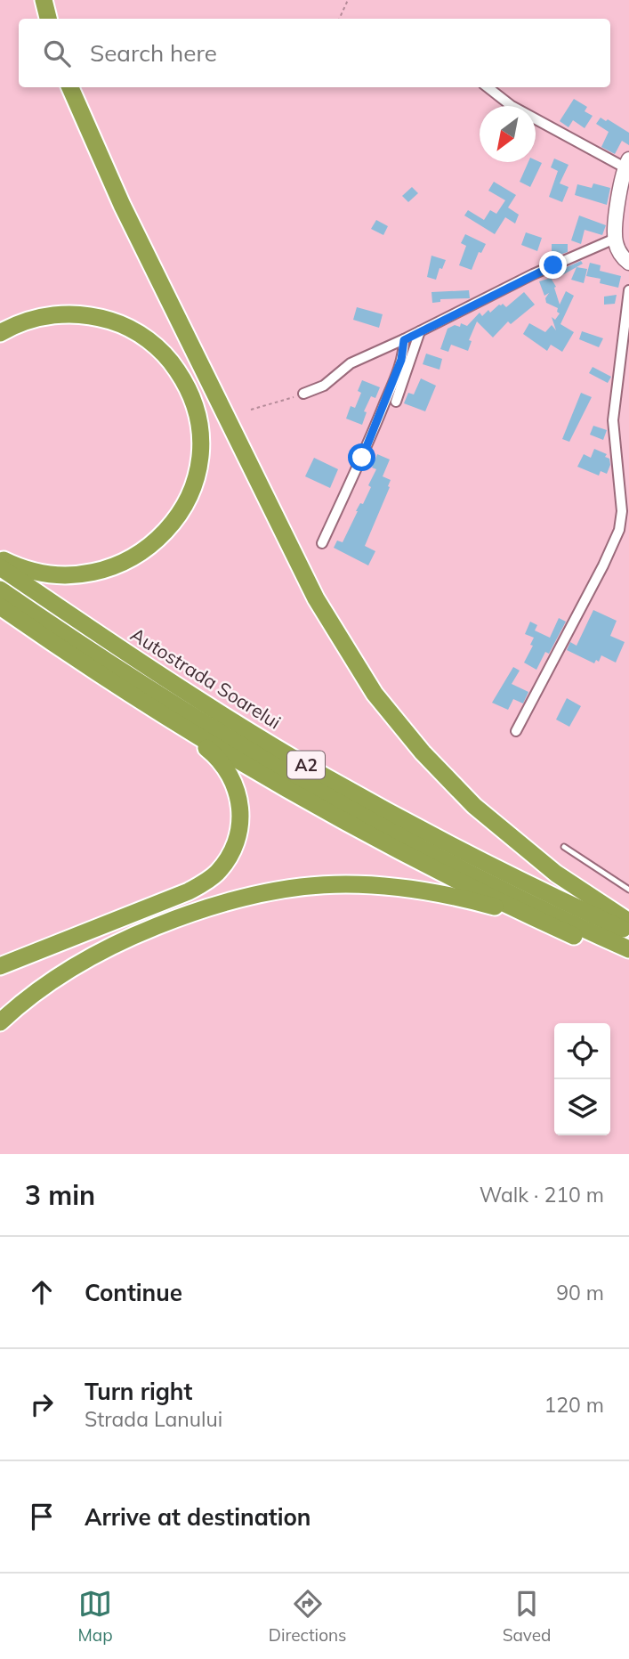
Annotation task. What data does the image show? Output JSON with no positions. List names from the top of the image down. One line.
{"streets":{"highway":["Autostrada Soarelui","A2"]},"north":"bottom left","page":{"search":"Search here","heading":["3 min","Walk · 210 m"],"list":[["Continue","90 m"],["Turn right","Strada Lanului","120 m"],"Arrive at destination"],"nav":["Map","Directions","Saved"]}}
